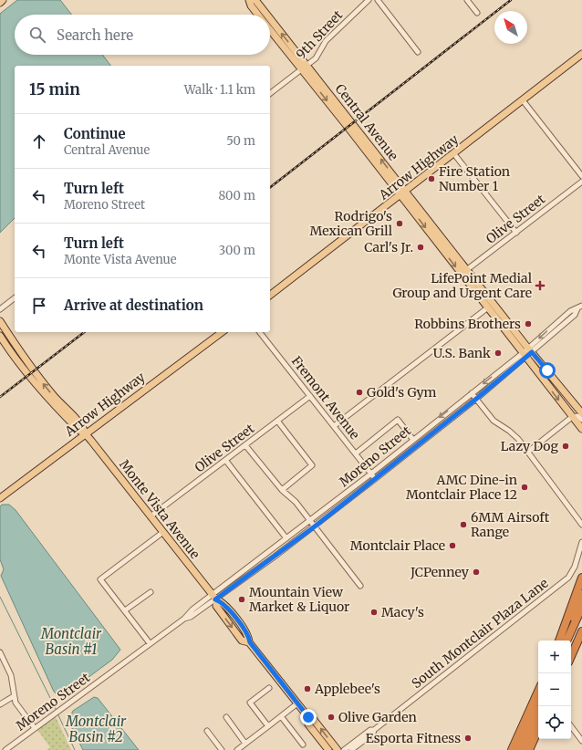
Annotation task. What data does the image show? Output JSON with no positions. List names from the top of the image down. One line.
{"streets":{"main road":["Central Avenue","Arrow Highway","Monte Vista Avenue"],"street":["9th Street","Olive Street","Fremont Avenue","Moreno Street","South Montclair Plaza Lane"]},"crossings":[["9th Street","Central Avenue"],["Central Avenue","Arrow Highway"],["Central Avenue","Olive Street"],["Central Avenue","Moreno Street"],["Arrow Highway","Monte Vista Avenue"],["Olive Street","Fremont Avenue"],["Olive Street","Monte Vista Avenue"],["Fremont Avenue","Moreno Street"],["Moreno Street","Monte Vista Avenue"]],"water":["Montclair Basin #1","Montclair Basin #2"],"places":{"other":["Fire Station Number 1","Rodrigo's Mexican Grill","Carl's Jr.","Robbins Brothers","U.S. Bank","Gold's Gym","Lazy Dog","AMC Dine-in Montclair Place 12","6MM Airsoft Range","Montclair Place","JCPenney","Mountain View Market & Liquor","Macy's","Applebee's","Olive Garden","Esporta Fitness"],"health":["LifePoint Medial Group and Urgent Care"]},"north":"top left","page":{"search":"Search here","heading":["15 min","Walk · 1.1 km"],"list":[["Continue","Central Avenue","50 m"],["Turn left","Moreno Street","800 m"],["Turn left","Monte Vista Avenue","300 m"],"Arrive at destination"],"map_buttons":["+","−"]}}
